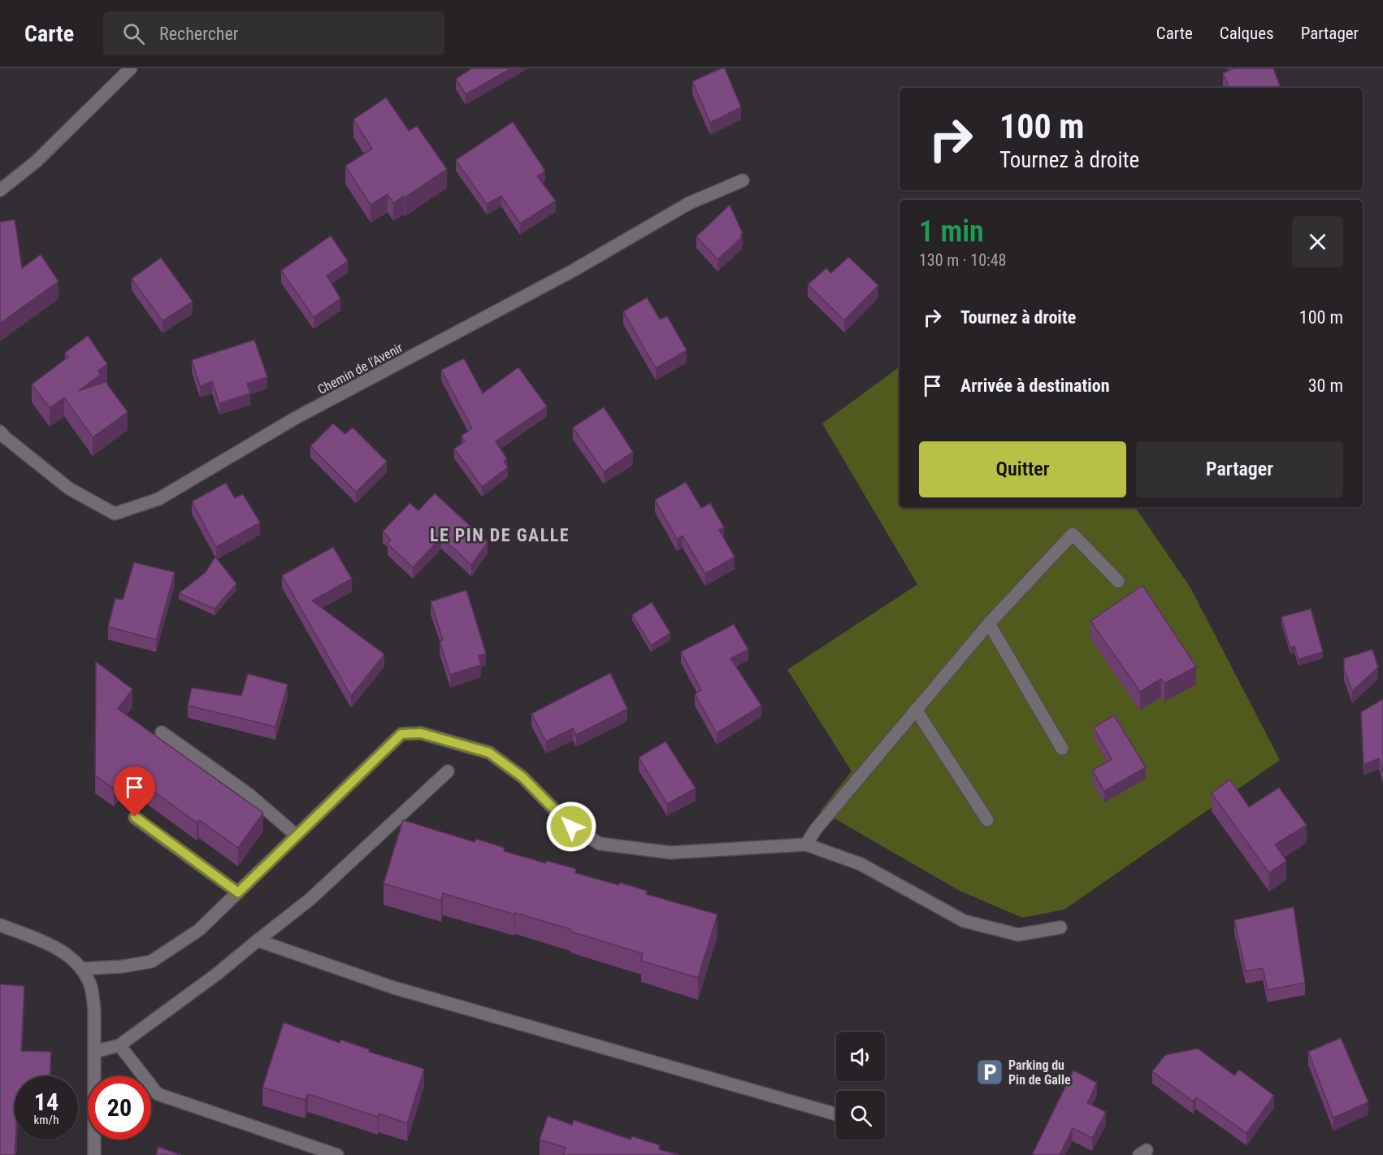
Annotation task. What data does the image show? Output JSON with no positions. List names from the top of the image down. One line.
{"streets":{"street":["Chemin de l'Avenir"]},"districts":["LE PIN DE GALLE"],"places":{"parking":["Parking du Pin de Galle"]},"page":{"header":"Carte","search":"Rechercher","nav":["Carte","Calques","Partager"],"turn":["100 m","Tournez à droite"],"heading":["1 min","130 m · 10:48"],"list":[{"name":"Tournez à droite","value":"100 m"},{"name":"Arrivée à destination","value":"30 m"}],"buttons":["Quitter","Partager"],"speed":"14 km/h","limit":"20"}}
